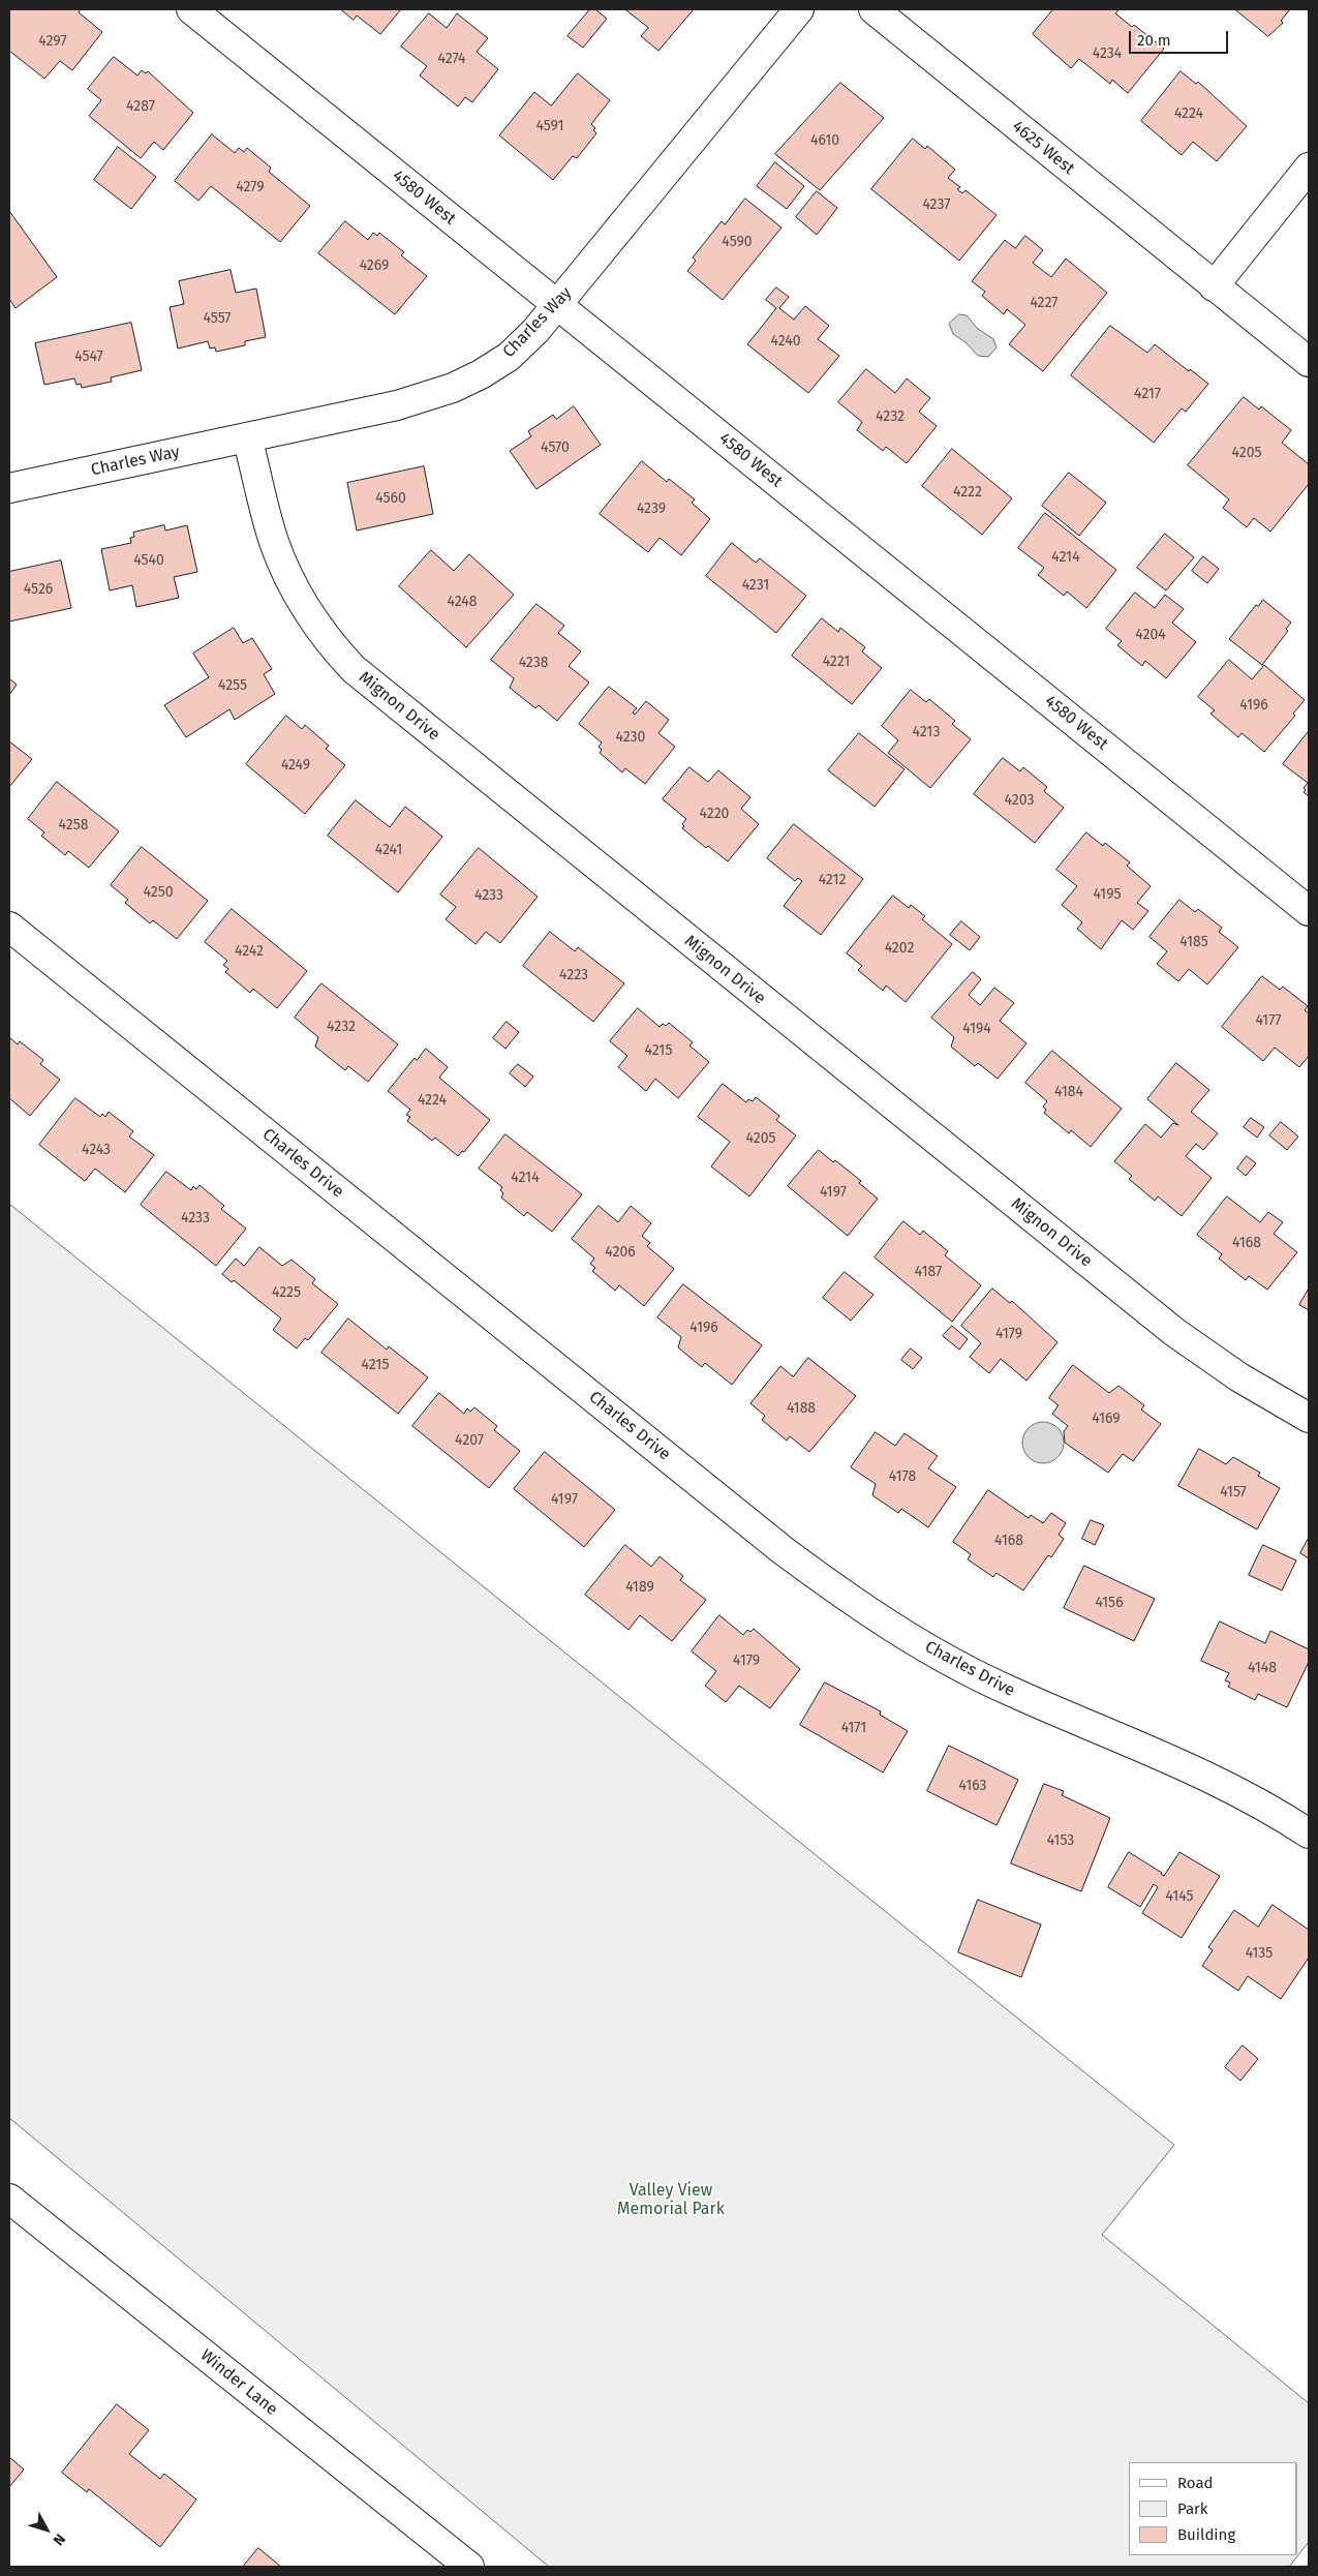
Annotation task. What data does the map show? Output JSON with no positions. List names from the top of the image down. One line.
{"streets":{"street":["4625 West","4580 West","Charles Way","Mignon Drive","Charles Drive","Winder Lane"]},"crossings":[["4580 West","Charles Way"],["Charles Way","Mignon Drive"]],"parks":["Valley View Memorial Park"],"house_numbers":["4297","4234","4274","4287","4224","4591","4610","4279","4237","4590","4269","4227","4557","4240","4547","4217","4232","4570","4205","4222","4560","4239","4214","4540","4231","4526","4248","4204","4221","4238","4255","4196","4213","4230","4249","4203","4220","4258","4241","4212","4250","4195","4233","4185","4202","4242","4223","4177","4232","4194","4215","4184","4224","4205","4243","4214","4197","4233","4168","4206","4187","4225","4196","4179","4215","4188","4169","4207","4178","4157","4197","4168","4189","4156","4179","4148","4171","4163","4153","4145","4135"],"legend":["Road","Park","Building"],"scale_bar":"20 m","north":"bottom right"}
